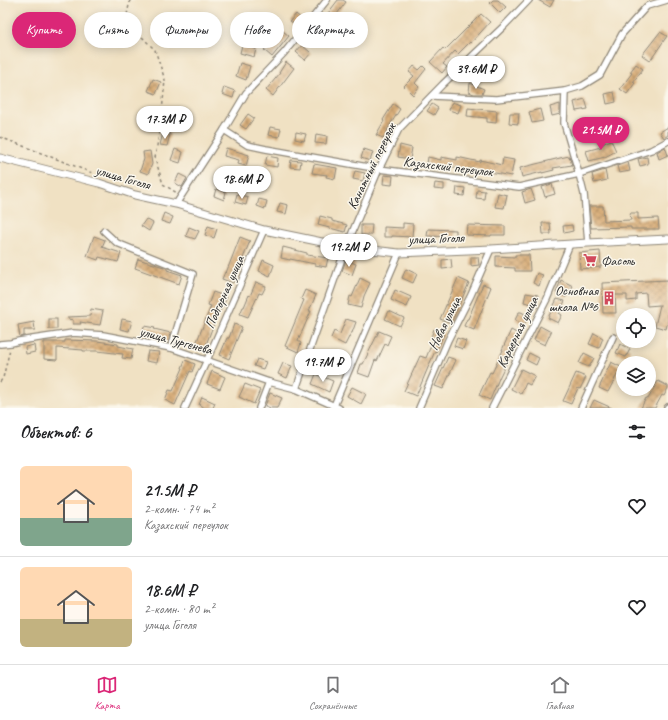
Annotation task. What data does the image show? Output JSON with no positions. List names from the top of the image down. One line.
{"streets":{"street":["Канатный переулок","Казахский переулок","улица Гоголя","Подгорная улица","Новая улица","Карьерная улица","улица Тургенева"]},"crossings":[["Канатный переулок","Казахский переулок"],["Канатный переулок","улица Гоголя"],["Канатный переулок","улица Тургенева"],["улица Гоголя","Подгорная улица"],["улица Гоголя","Новая улица"],["улица Гоголя","Карьерная улица"],["Подгорная улица","улица Тургенева"]],"places":{"supermarket":["Фасоль"],"building":["Основная школа №6"]},"page":{"chip":["Купить","Снять","Фильтры","Новое","Квартира"],"price":["39.6M ₽","17.3M ₽","21.5M ₽","18.6M ₽","19.2M ₽","19.7M ₽"],"heading":"Объектов: 6","list":[{"name":"21.5M ₽","note":"2-комн. · 74 m² · Казахский переулок"},{"name":"18.6M ₽","note":"2-комн. · 80 m² · улица Гоголя"}],"tabs":["Карта","Сохранённые","Главная"]}}
